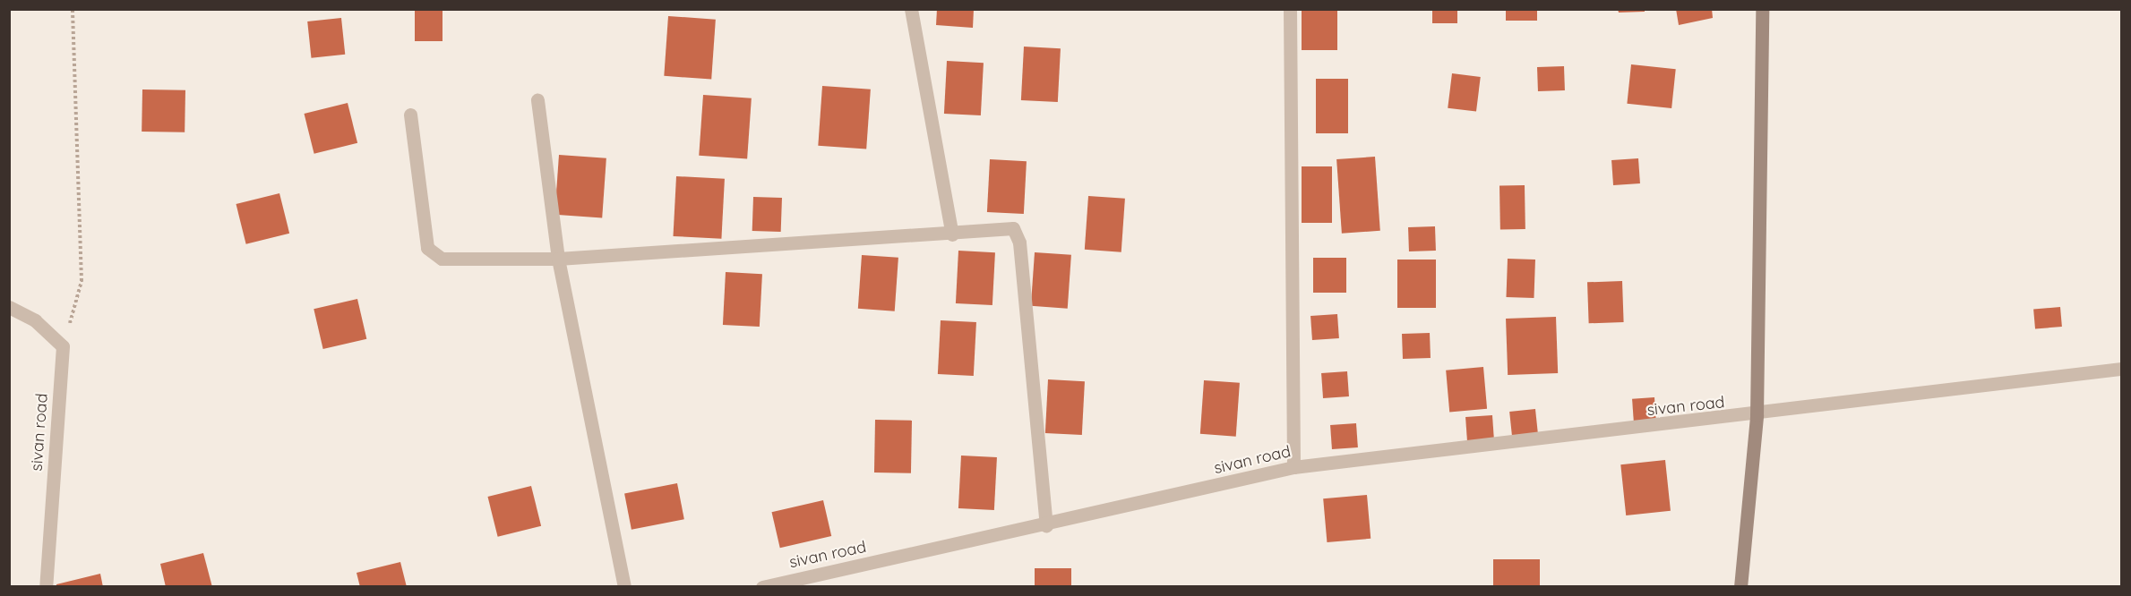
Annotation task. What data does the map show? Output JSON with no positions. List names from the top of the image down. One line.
{"streets":{"street":["sivan road"]}}
